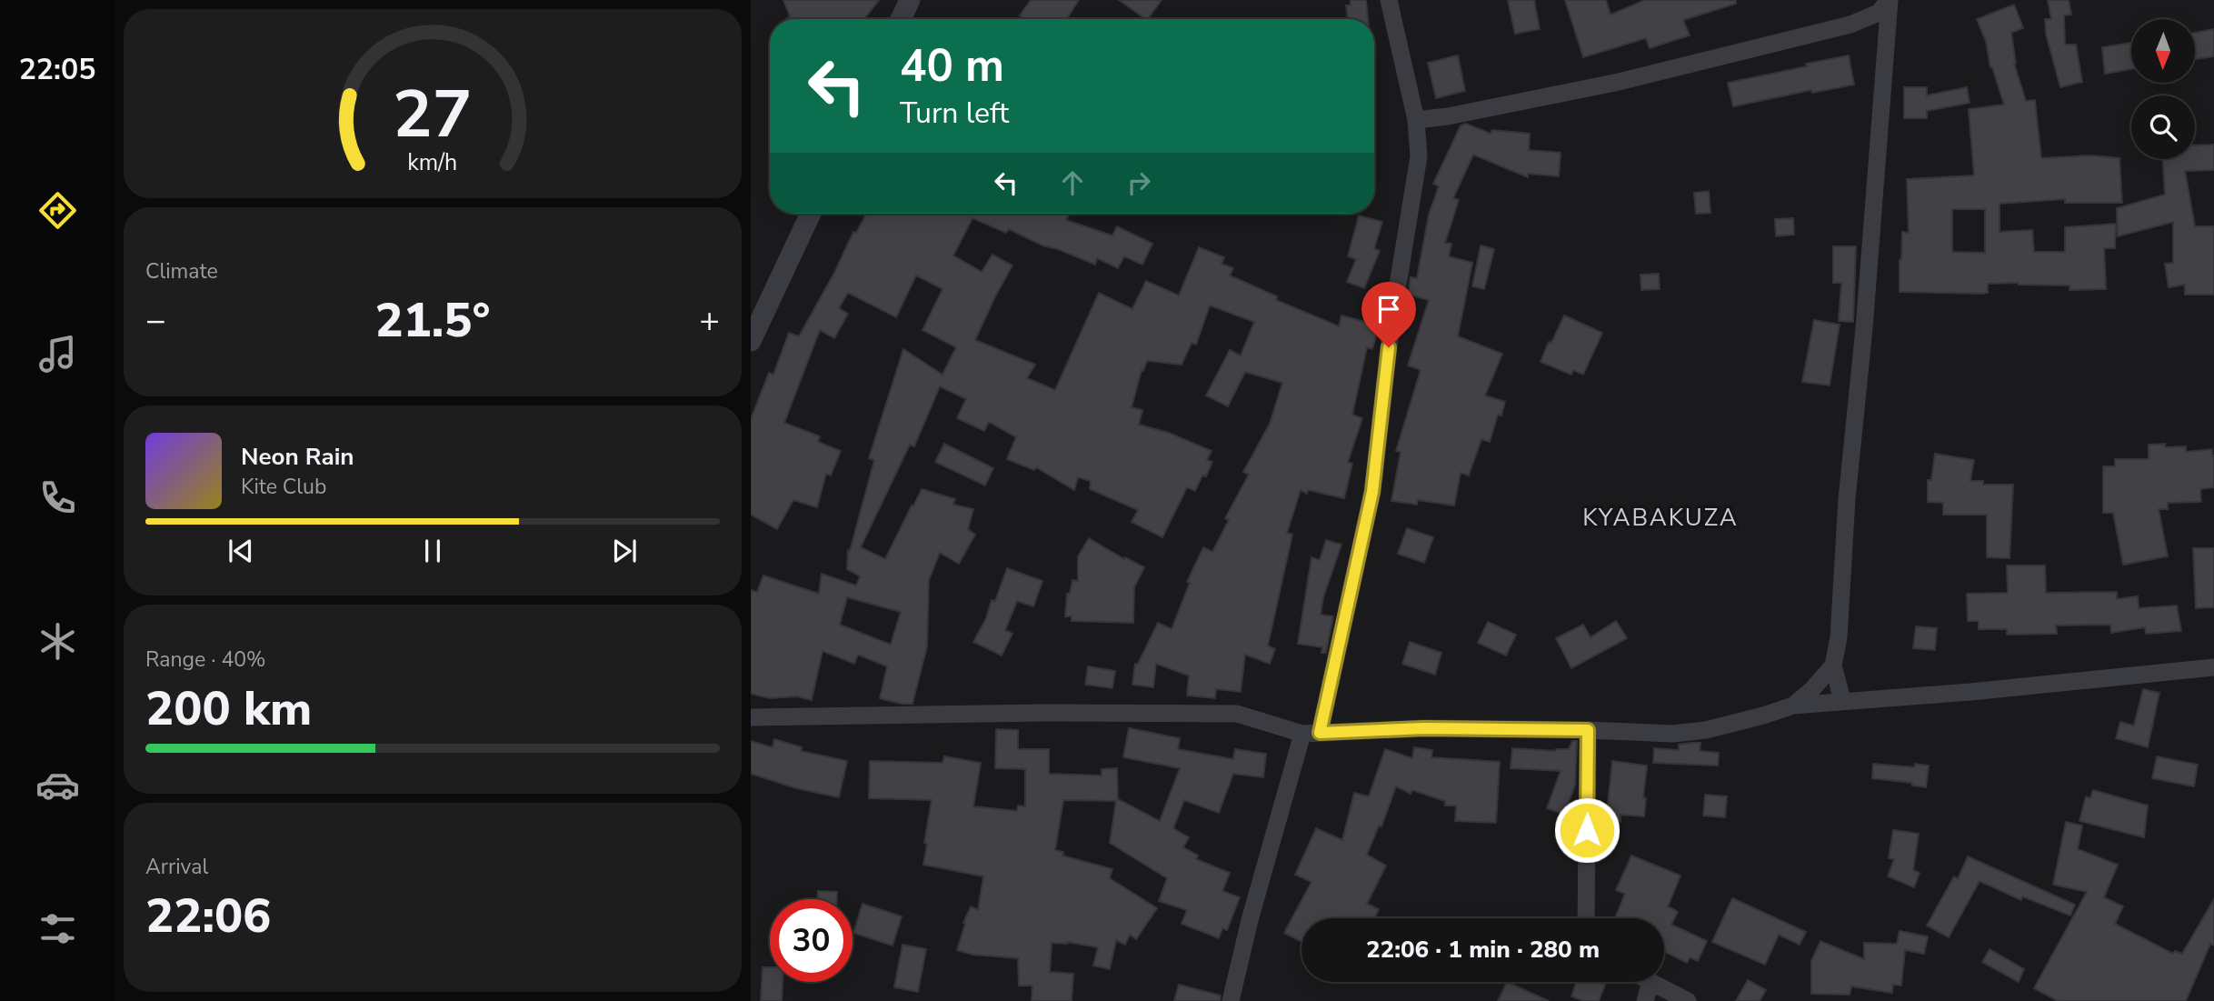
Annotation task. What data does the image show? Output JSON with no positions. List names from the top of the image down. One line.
{"districts":["KYABAKUZA"],"north":"bottom","page":{"tabs":"22:05","turn":["40 m","Turn left"],"tile":["Climate",["Range · 40%","200 km"],["Arrival","22:06"]],"heat":["−","21.5°","+"],"song":["Neon Rain","Kite Club"],"limit":"30","trip":"22:06 · 1 min · 280 m","gauge":["27","km/h"]}}
